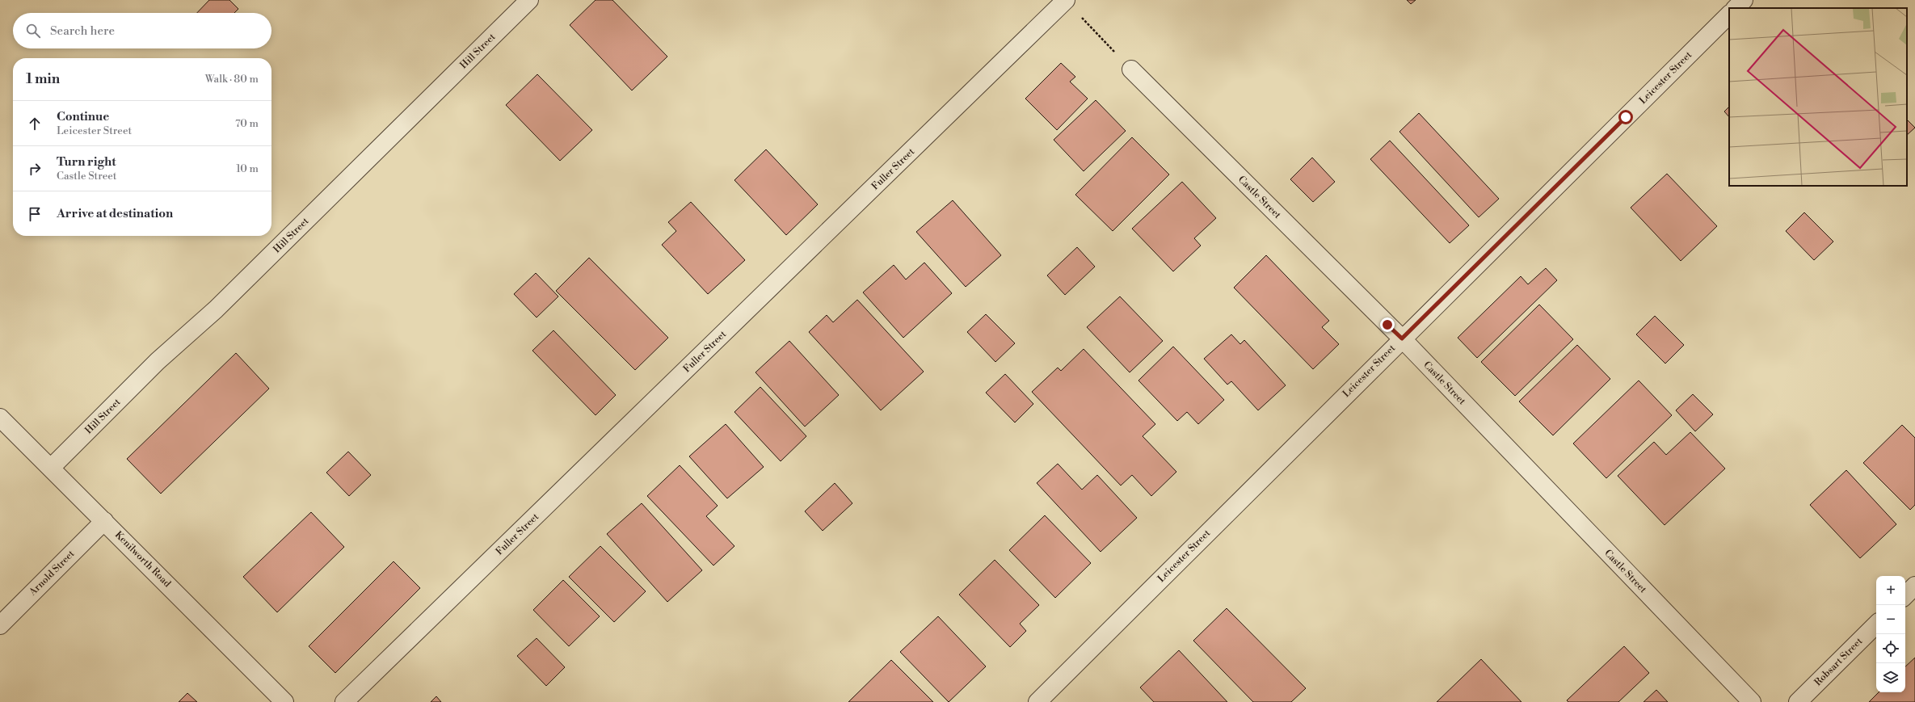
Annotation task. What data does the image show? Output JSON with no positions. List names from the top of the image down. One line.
{"streets":{"street":["Hill Street","Leicester Street","Fuller Street","Castle Street","Kenilworth Road","Arnold Street","Robsart Street"]},"crossings":[["Hill Street","Kenilworth Road"],["Leicester Street","Castle Street"],["Kenilworth Road","Arnold Street"]],"page":{"search":"Search here","heading":["1 min","Walk · 80 m"],"list":[["Continue","Leicester Street","70 m"],["Turn right","Castle Street","10 m"],"Arrive at destination"],"map_buttons":["+","−"]}}
